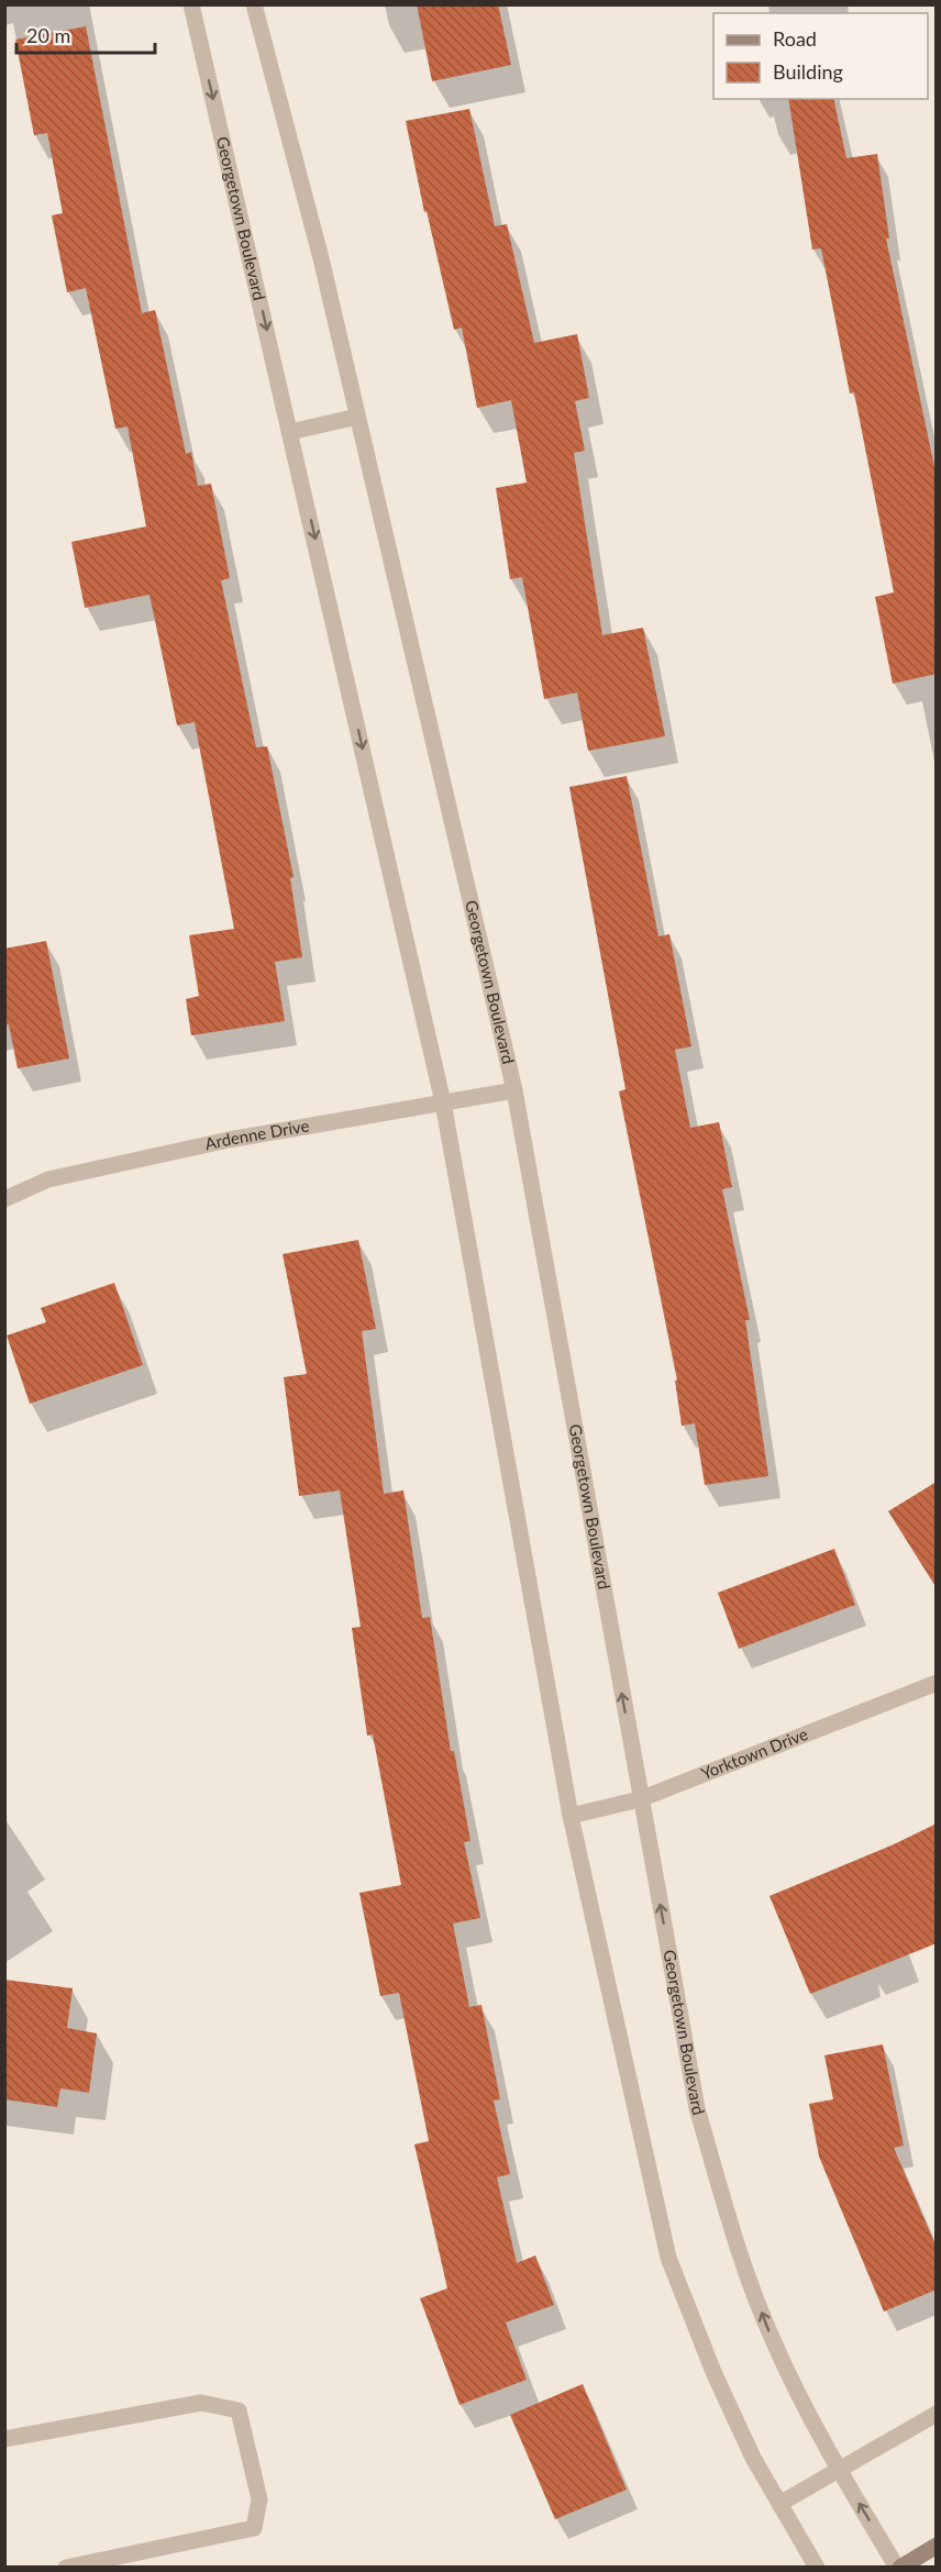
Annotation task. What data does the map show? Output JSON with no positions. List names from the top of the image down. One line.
{"streets":{"street":["Georgetown Boulevard","Ardenne Drive","Yorktown Drive"]},"crossings":[["Georgetown Boulevard","Ardenne Drive"],["Georgetown Boulevard","Yorktown Drive"]],"legend":["Road","Building"],"scale_bar":"20 m"}
